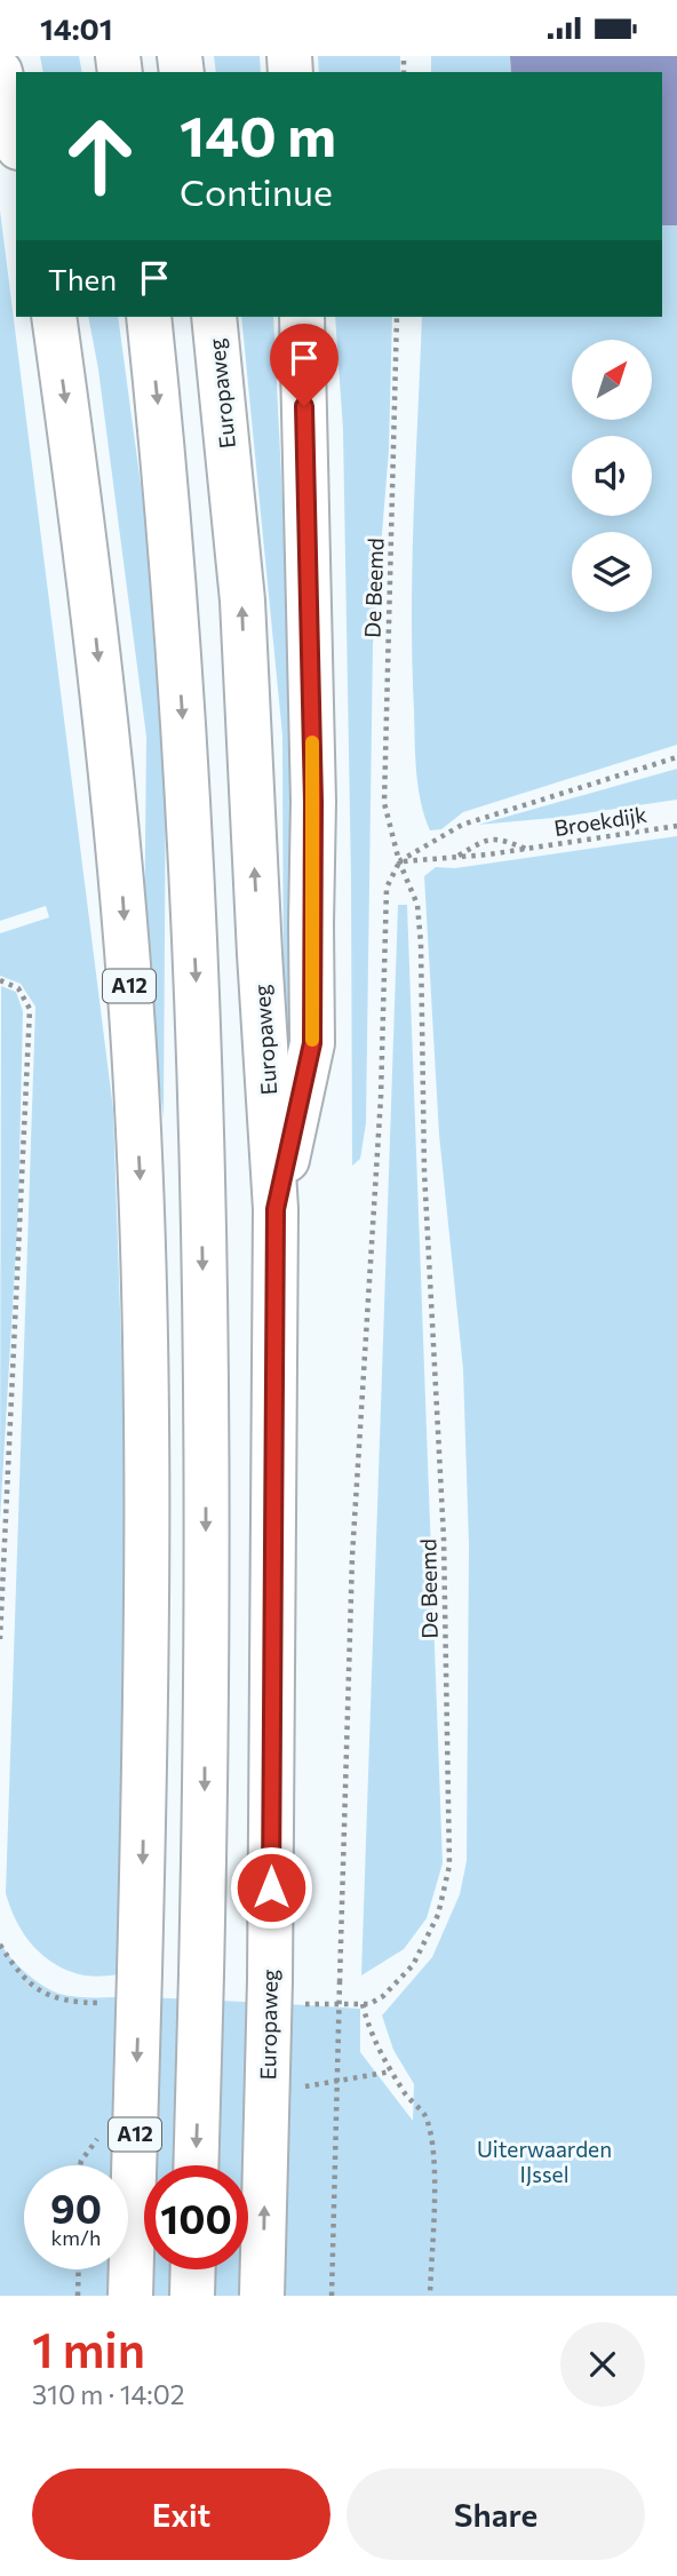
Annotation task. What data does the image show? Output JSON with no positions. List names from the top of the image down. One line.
{"streets":{"highway":["Europaweg","A12"],"path":["De Beemd","Broekdijk"]},"crossings":[["De Beemd","Broekdijk"]],"parks":["Uiterwaarden IJssel"],"north":"top right","page":{"status":"14:01","turn":["140 m","Continue"],"then":"Then","speed":"90 km/h","limit":"100","heading":["1 min","310 m · 14:02"],"buttons":["Exit","Share"]}}
